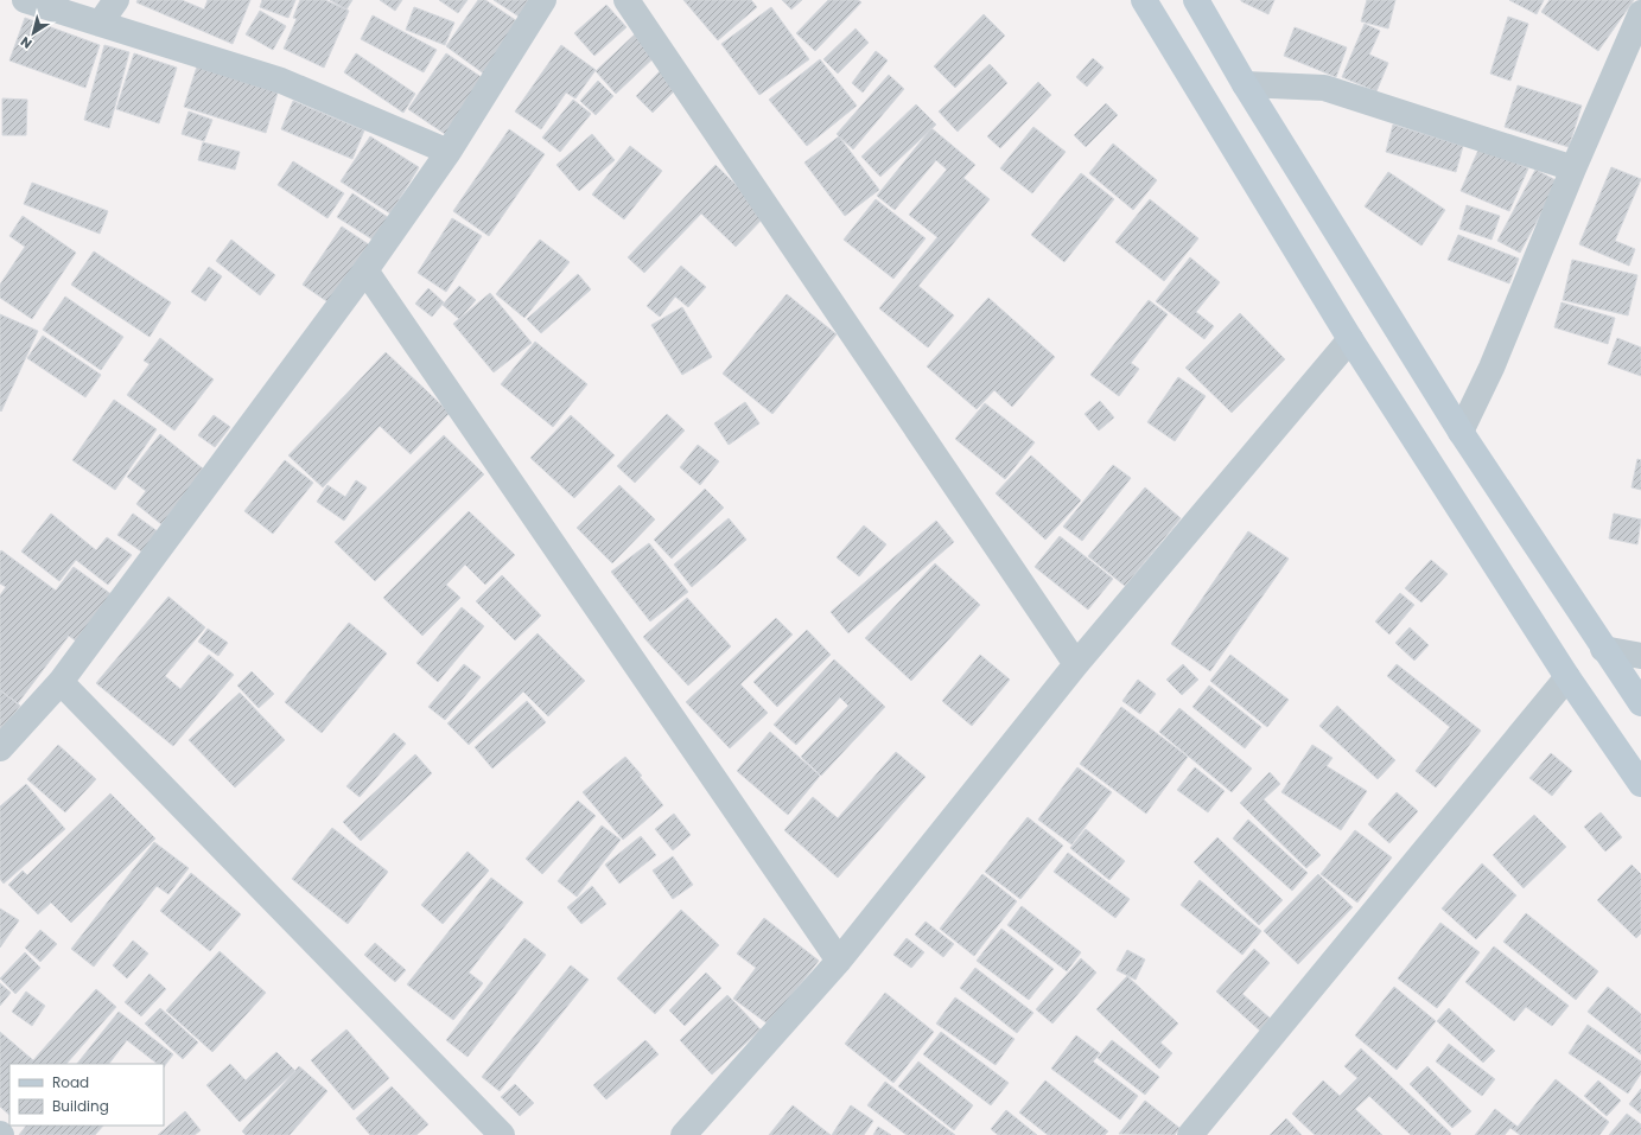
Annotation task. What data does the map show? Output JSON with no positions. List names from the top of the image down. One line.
{"legend":["Road","Building"],"north":"bottom left"}
